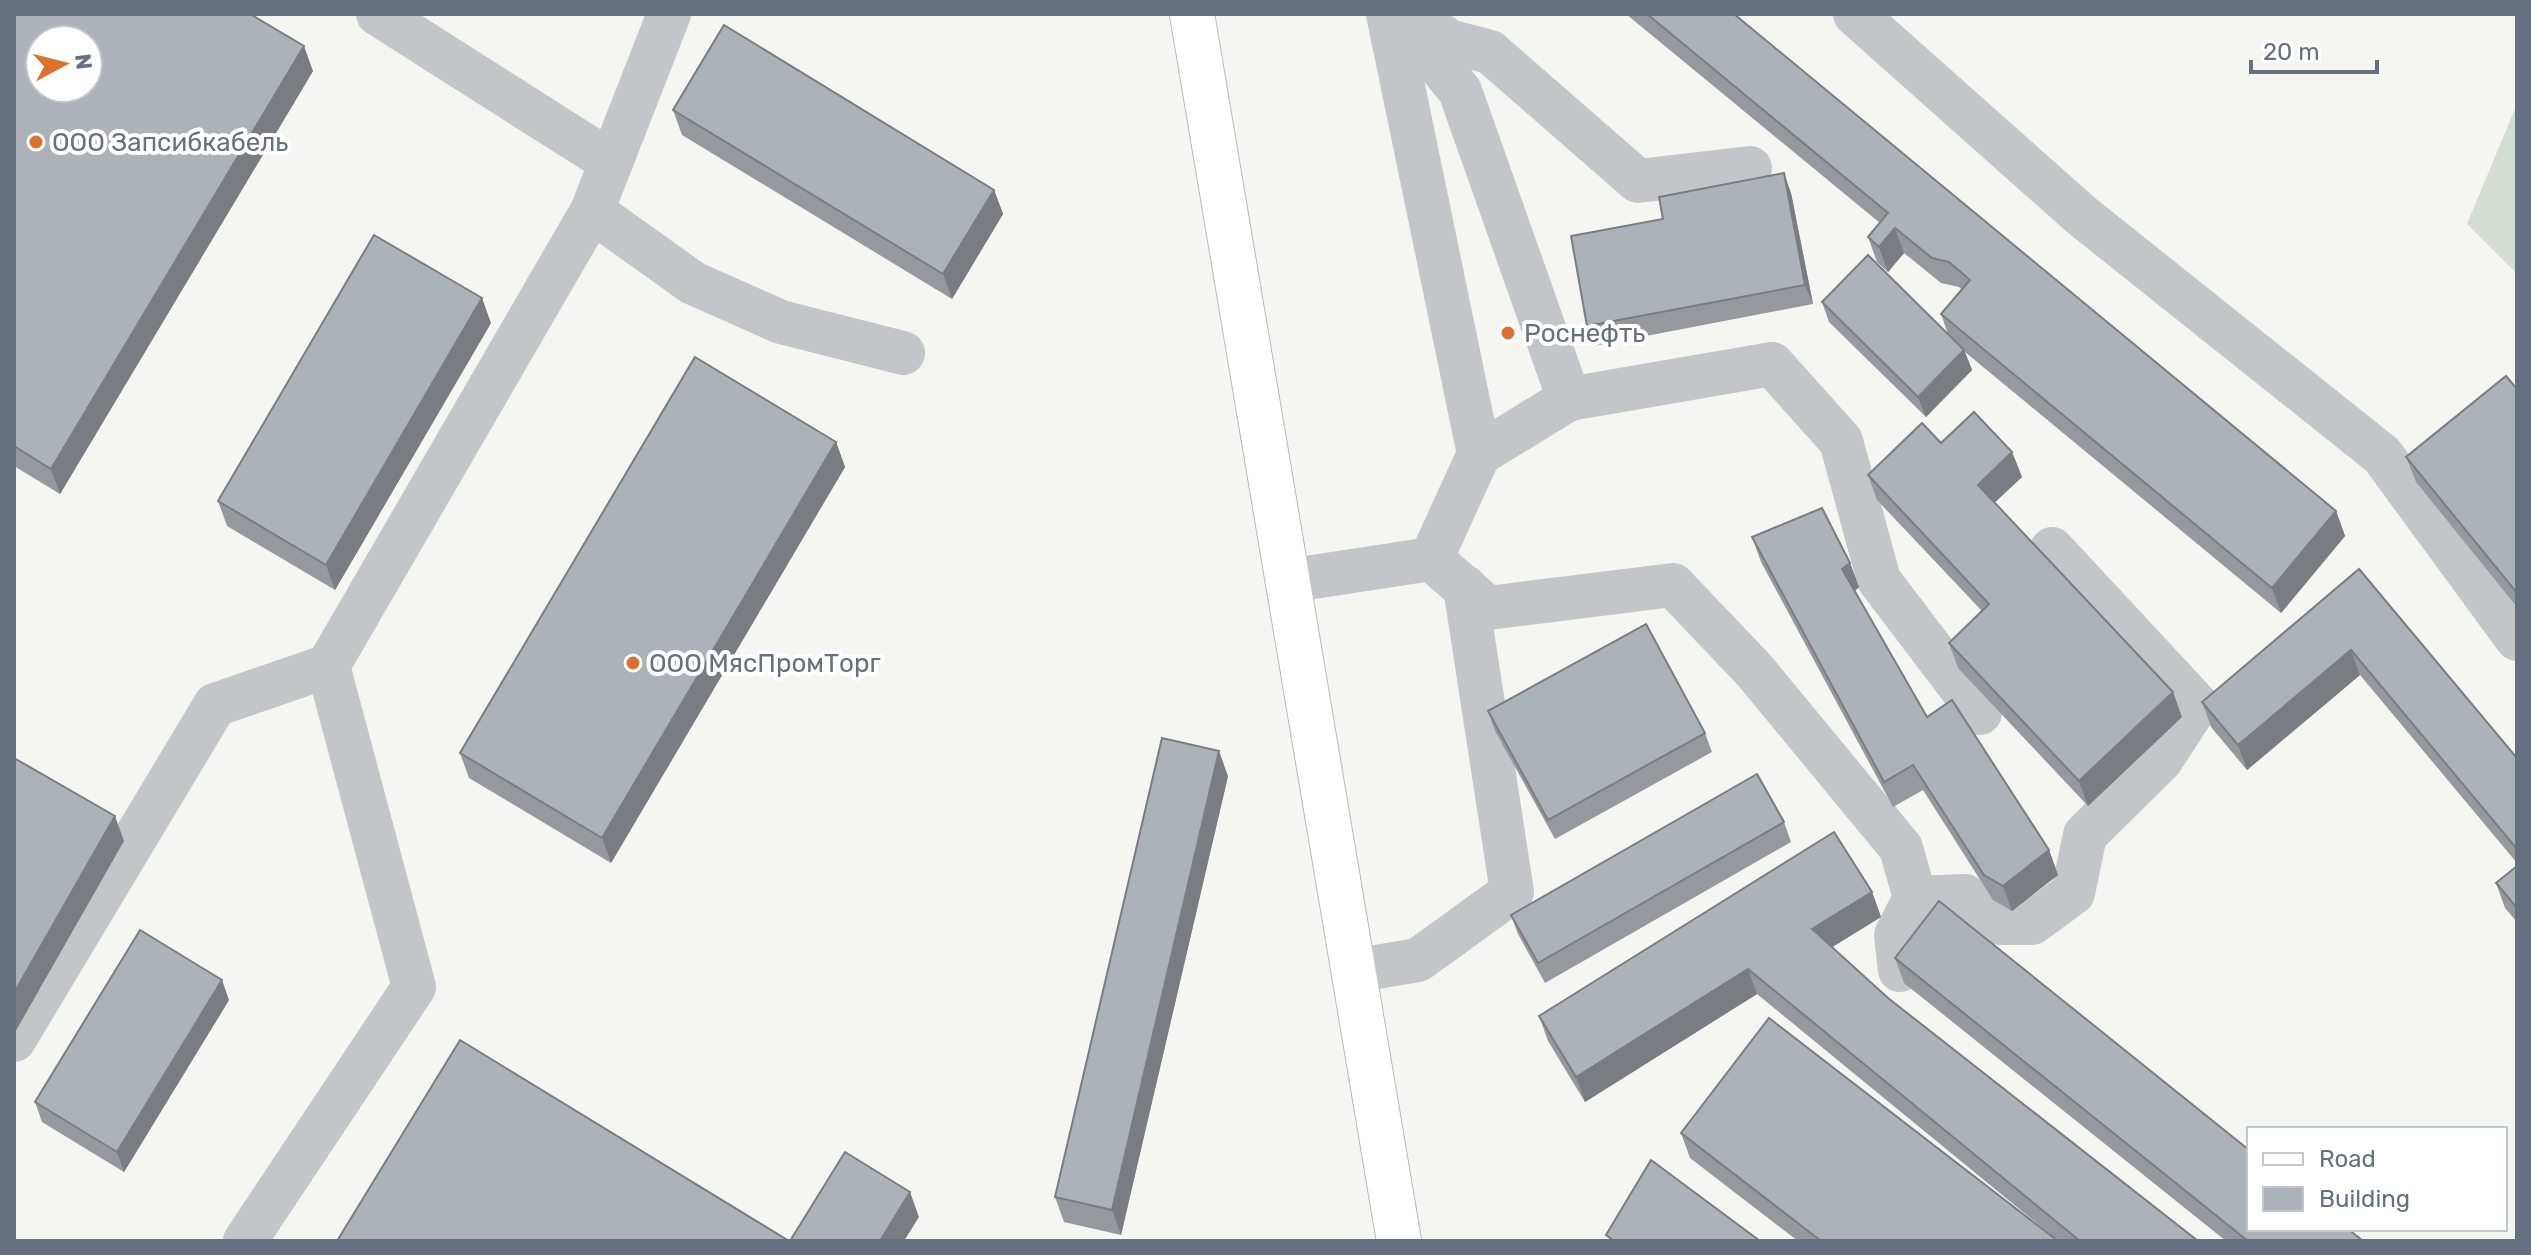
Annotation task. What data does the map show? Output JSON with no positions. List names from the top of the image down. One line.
{"places":["ООО Запсибкабель","Роснефть","ООО МясПромТорг"],"legend":["Road","Building"],"scale_bar":"20 m","north":"right"}
